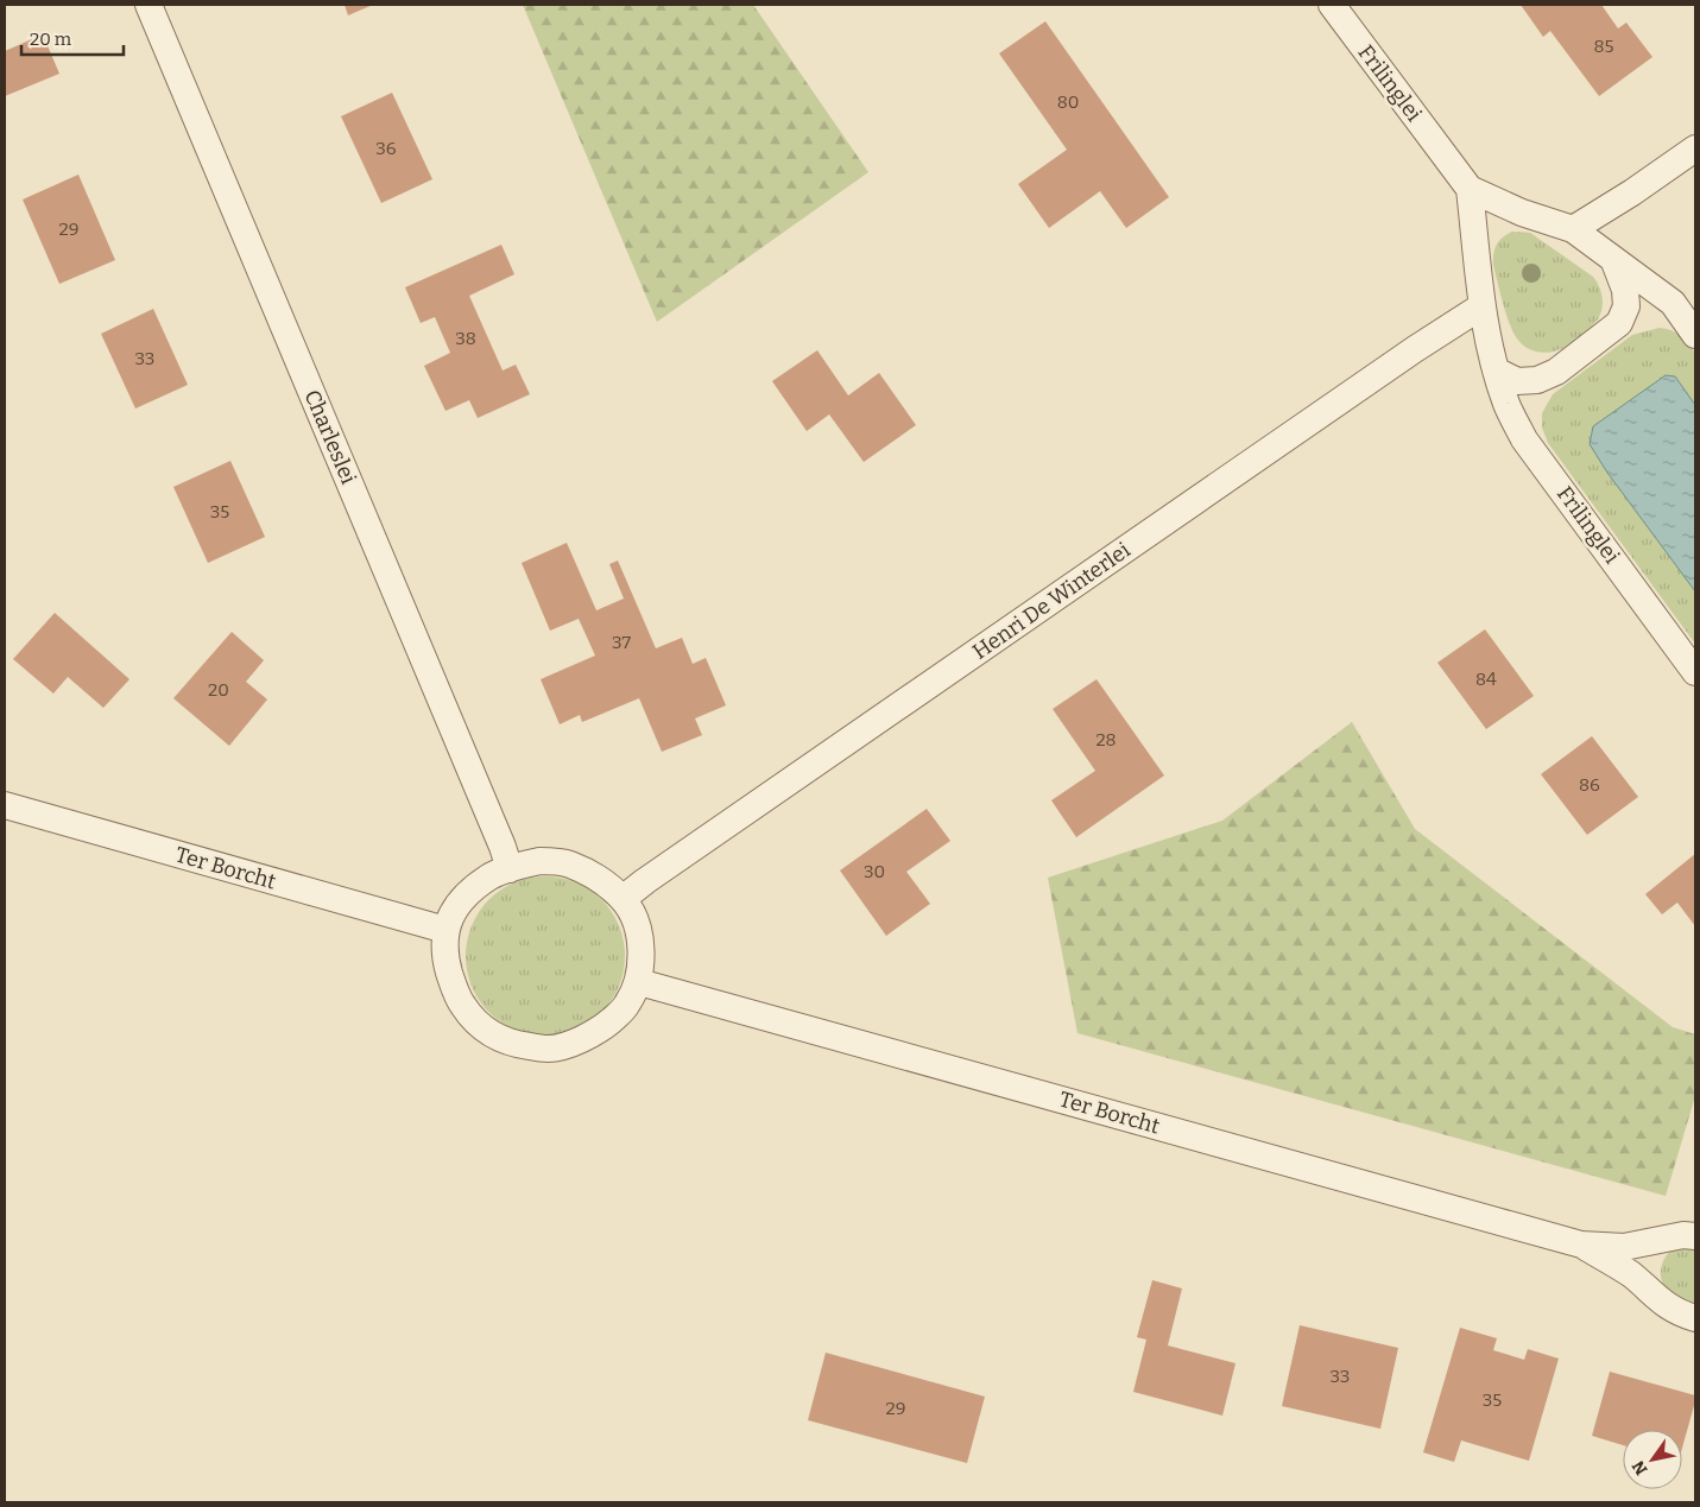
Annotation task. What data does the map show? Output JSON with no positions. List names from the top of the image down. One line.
{"streets":{"street":["Frilinglei","Charleslei","Henri De Winterlei","Ter Borcht"]},"crossings":[["Frilinglei","Henri De Winterlei"],["Charleslei","Henri De Winterlei"],["Charleslei","Ter Borcht"],["Henri De Winterlei","Ter Borcht"]],"house_numbers":["85","80","36","29","38","33","35","37","84","20","28","86","30","33","35","29"],"scale_bar":"20 m","north":"bottom left"}
